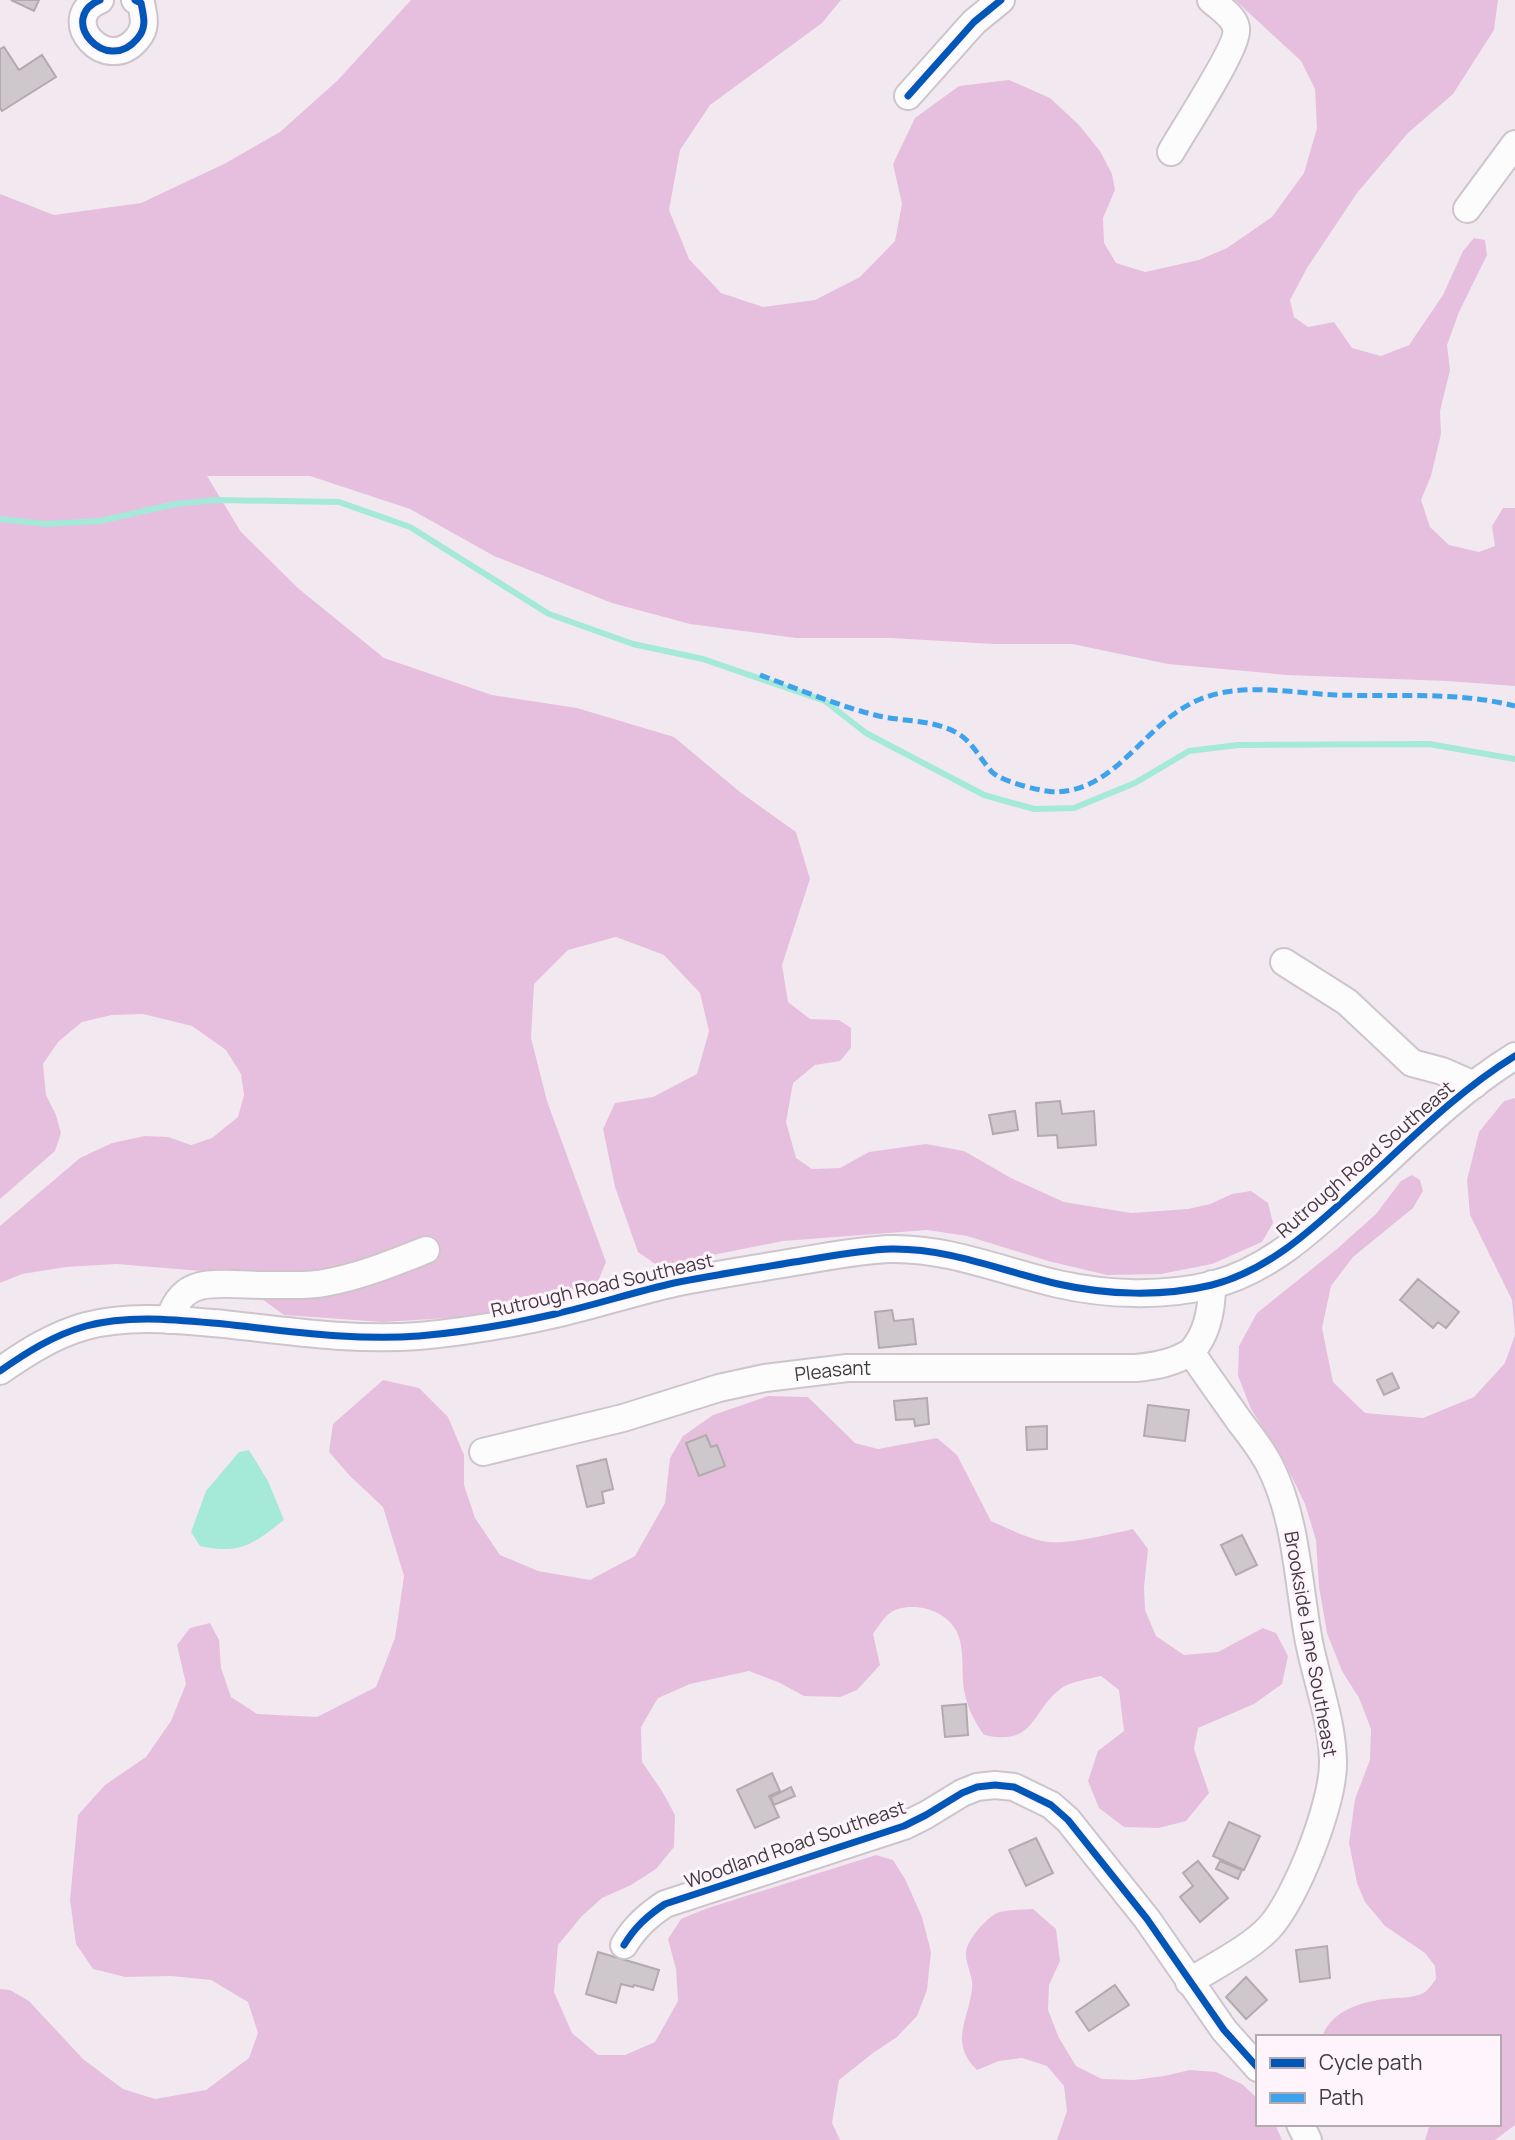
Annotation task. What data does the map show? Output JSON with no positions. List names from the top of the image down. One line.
{"streets":{"street":["Rutrough Road Southeast","Pleasant","Brookside Lane Southeast","Woodland Road Southeast"]},"crossings":[["Pleasant","Brookside Lane Southeast"],["Brookside Lane Southeast","Woodland Road Southeast"]],"legend":["Cycle path","Path"]}
